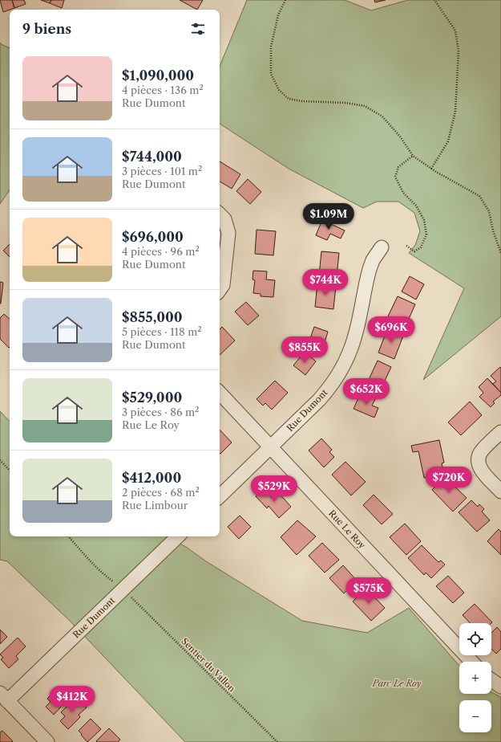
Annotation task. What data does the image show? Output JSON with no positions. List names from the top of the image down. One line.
{"streets":{"street":["Rue Dumont","Rue Le Roy"],"path":["Sentier du Vallon"]},"crossings":[["Rue Dumont","Rue Le Roy"]],"parks":["Parc Le Roy"],"page":{"heading":"9 biens","list":[{"name":"$1,090,000","note":"4 pièces · 136 m² · Rue Dumont"},{"name":"$744,000","note":"3 pièces · 101 m² · Rue Dumont"},{"name":"$696,000","note":"4 pièces · 96 m² · Rue Dumont"},{"name":"$855,000","note":"5 pièces · 118 m² · Rue Dumont"},{"name":"$529,000","note":"3 pièces · 86 m² · Rue Le Roy"},{"name":"$412,000","note":"2 pièces · 68 m² · Rue Limbour"}],"price":["$1.09M","$744K","$696K","$855K","$652K","$720K","$529K","$575K","$412K"],"map_buttons":["+","−"]}}
